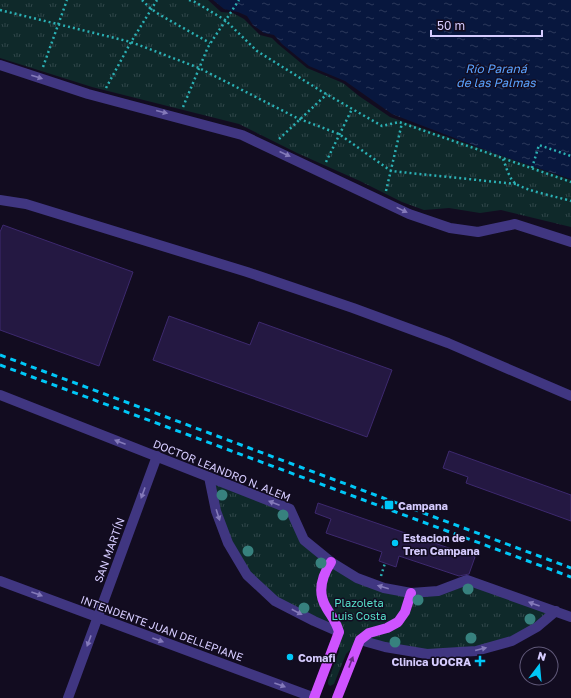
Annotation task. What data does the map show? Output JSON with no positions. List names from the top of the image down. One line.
{"streets":{"street":["DOCTOR LEANDRO N. ALEM","SAN MARTÍN","INTENDENTE JUAN DELLEPIANE"]},"crossings":[["DOCTOR LEANDRO N. ALEM","SAN MARTÍN"],["SAN MARTÍN","INTENDENTE JUAN DELLEPIANE"]],"one_way":["DOCTOR LEANDRO N. ALEM","SAN MARTÍN","INTENDENTE JUAN DELLEPIANE"],"water":["Río Paraná de las Palmas"],"parks":["Plazoleta Luis Costa"],"places":{"transit":["Campana"],"other":["Estacion de Tren Campana","Comafi"],"health":["Clinica UOCRA"]},"scale_bar":"50 m","north":"top"}
